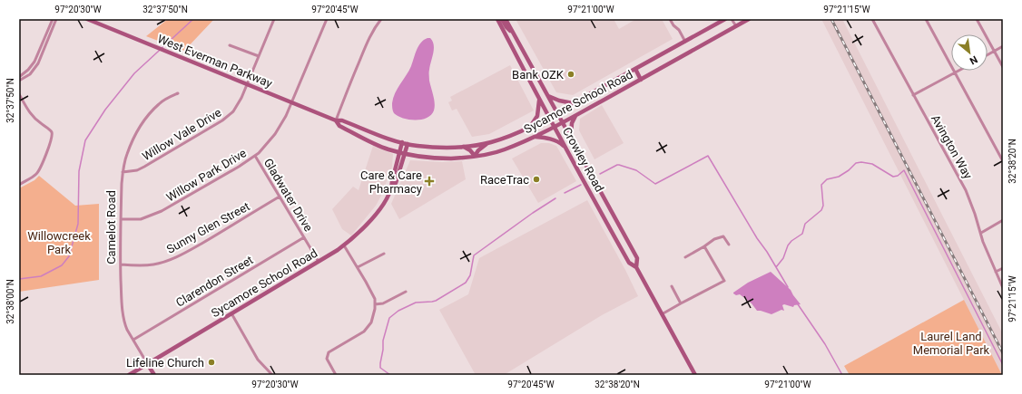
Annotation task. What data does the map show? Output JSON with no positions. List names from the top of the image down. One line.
{"streets":{"main road":["West Everman Parkway","Sycamore School Road","Crowley Road","Camelot Road"],"street":["Willow Vale Drive","Avington Way","Willow Park Drive","Gladwater Drive","Sunny Glen Street","Clarendon Street"]},"crossings":[["West Everman Parkway","Sycamore School Road"],["West Everman Parkway","Willow Vale Drive"],["West Everman Parkway","Willow Park Drive"],["Sycamore School Road","Crowley Road"],["Sycamore School Road","Gladwater Drive"],["Sycamore School Road","Camelot Road"],["Willow Vale Drive","Camelot Road"],["Willow Park Drive","Gladwater Drive"],["Willow Park Drive","Camelot Road"],["Gladwater Drive","Sunny Glen Street"],["Gladwater Drive","Clarendon Street"],["Camelot Road","Sunny Glen Street"],["Camelot Road","Clarendon Street"]],"parks":["Willowcreek Park","Laurel Land Memorial Park"],"places":{"other":["Bank OZK","RaceTrac","Lifeline Church"],"health":["Care & Care Pharmacy"]},"north":"bottom right","coordinates":["97°20'30\"W","32°37'50\"N","97°20'45\"W","97°21'00\"W","97°21'15\"W","32°38'20\"N","32°38'00\"N"]}
